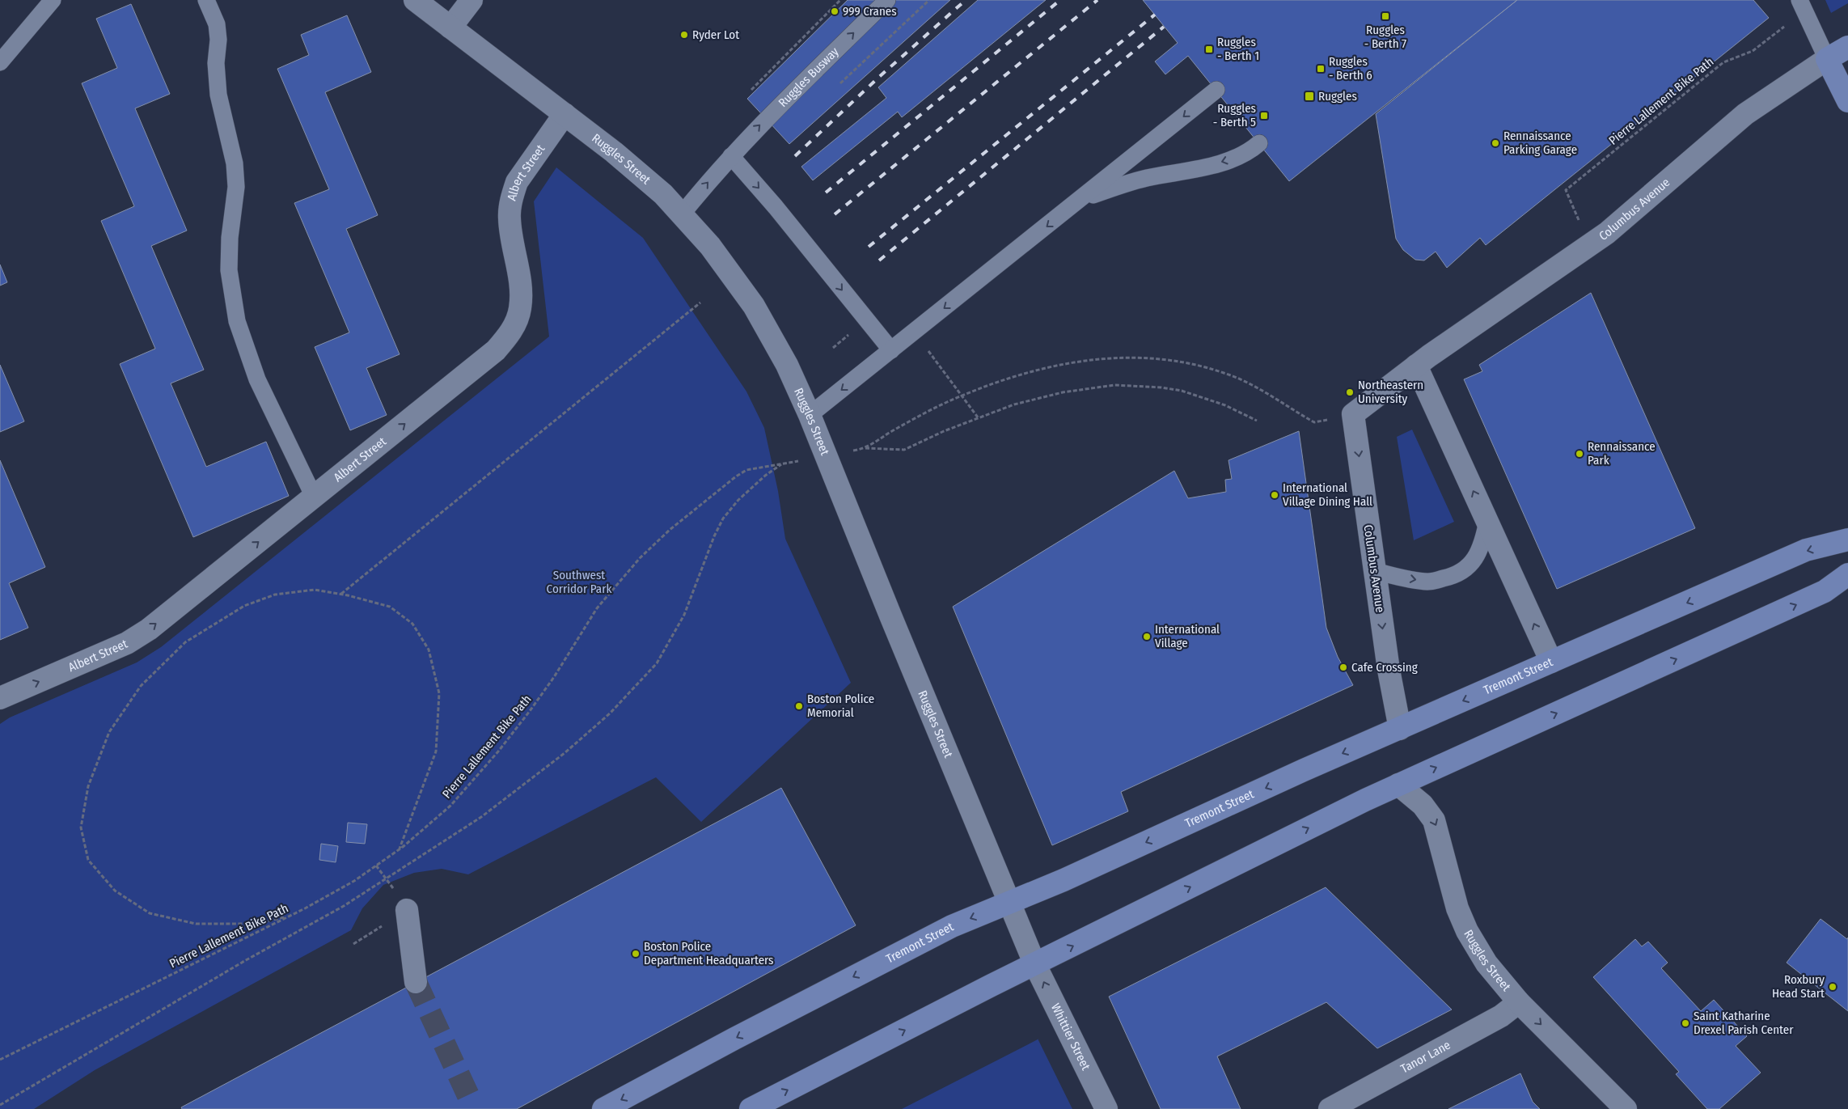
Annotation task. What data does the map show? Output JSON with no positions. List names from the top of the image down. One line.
{"streets":{"main road":["Columbus Avenue","Tremont Street"],"street":["Ruggles Street","Albert Street","Whittier Street","Tanor Lane"],"lane":["Ruggles Busway"],"path":["Pierre Lallement Bike Path"]},"crossings":[["Ruggles Busway","Ruggles Street"],["Ruggles Street","Albert Street"],["Ruggles Street","Tremont Street"],["Ruggles Street","Whittier Street"],["Ruggles Street","Tanor Lane"],["Columbus Avenue","Tremont Street"]],"one_way":["Ruggles Busway","Albert Street","Columbus Avenue","Whittier Street"],"parks":["Southwest Corridor Park"],"places":{"other":["999 Cranes","Ryder Lot","Rennaissance Parking Garage","Northeastern University","Rennaissance Park","International Village Dining Hall","International Village","Cafe Crossing","Boston Police Memorial","Boston Police Department Headquarters","Roxbury Head Start","Saint Katharine Drexel Parish Center"],"transit":["Ruggles - Berth 7","Ruggles - Berth 1","Ruggles - Berth 6","Ruggles","Ruggles - Berth 5"]}}
